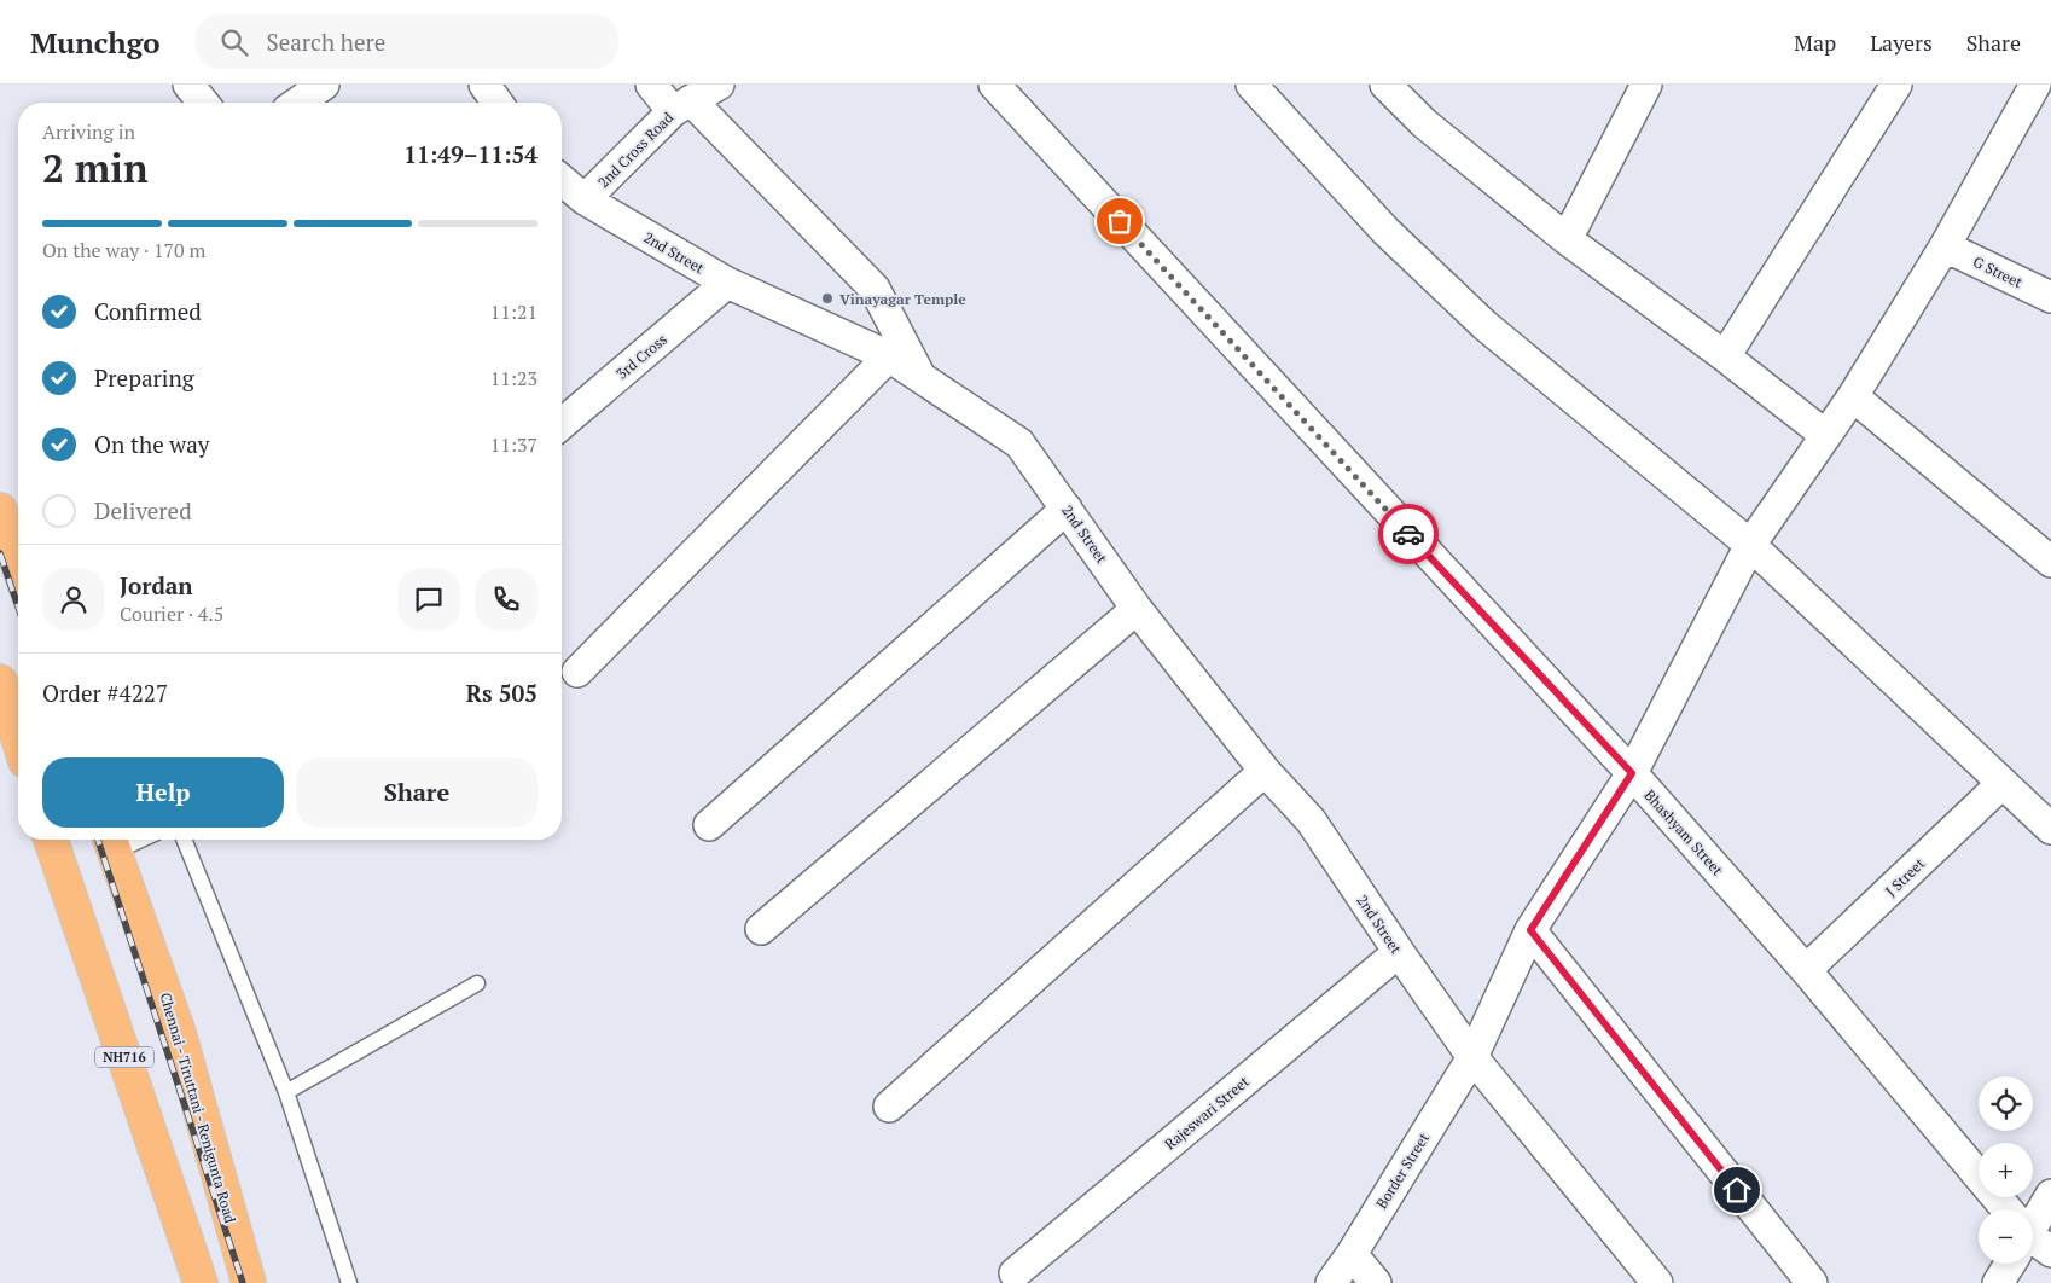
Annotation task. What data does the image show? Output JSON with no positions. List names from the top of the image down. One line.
{"streets":{"highway":["NH716","Chennai - Tiruttani - Renigunta Road"],"street":["2nd Cross Road","2nd Street","G Street","3rd Cross","Bhashyam Street","J Street","Rajeswari Street","Border Street"]},"crossings":[["2nd Cross Road","2nd Street"],["2nd Street","3rd Cross"],["2nd Street","Rajeswari Street"],["2nd Street","Border Street"],["G Street","Border Street"],["Bhashyam Street","J Street"],["Bhashyam Street","Border Street"]],"places":["Vinayagar Temple"],"page":{"header":"Munchgo","search":"Search here","nav":["Map","Layers","Share"],"heading":["2 min","Arriving in","11:49–11:54"],"panel":["Jordan","Courier · 4.5","Order #4227","Rs 505"],"bar":"On the way · 170 m","list":[["Confirmed","11:21"],["Preparing","11:23"],["On the way","11:37"],"Delivered"],"buttons":["Help","Share"],"map_buttons":["+","−"]}}
